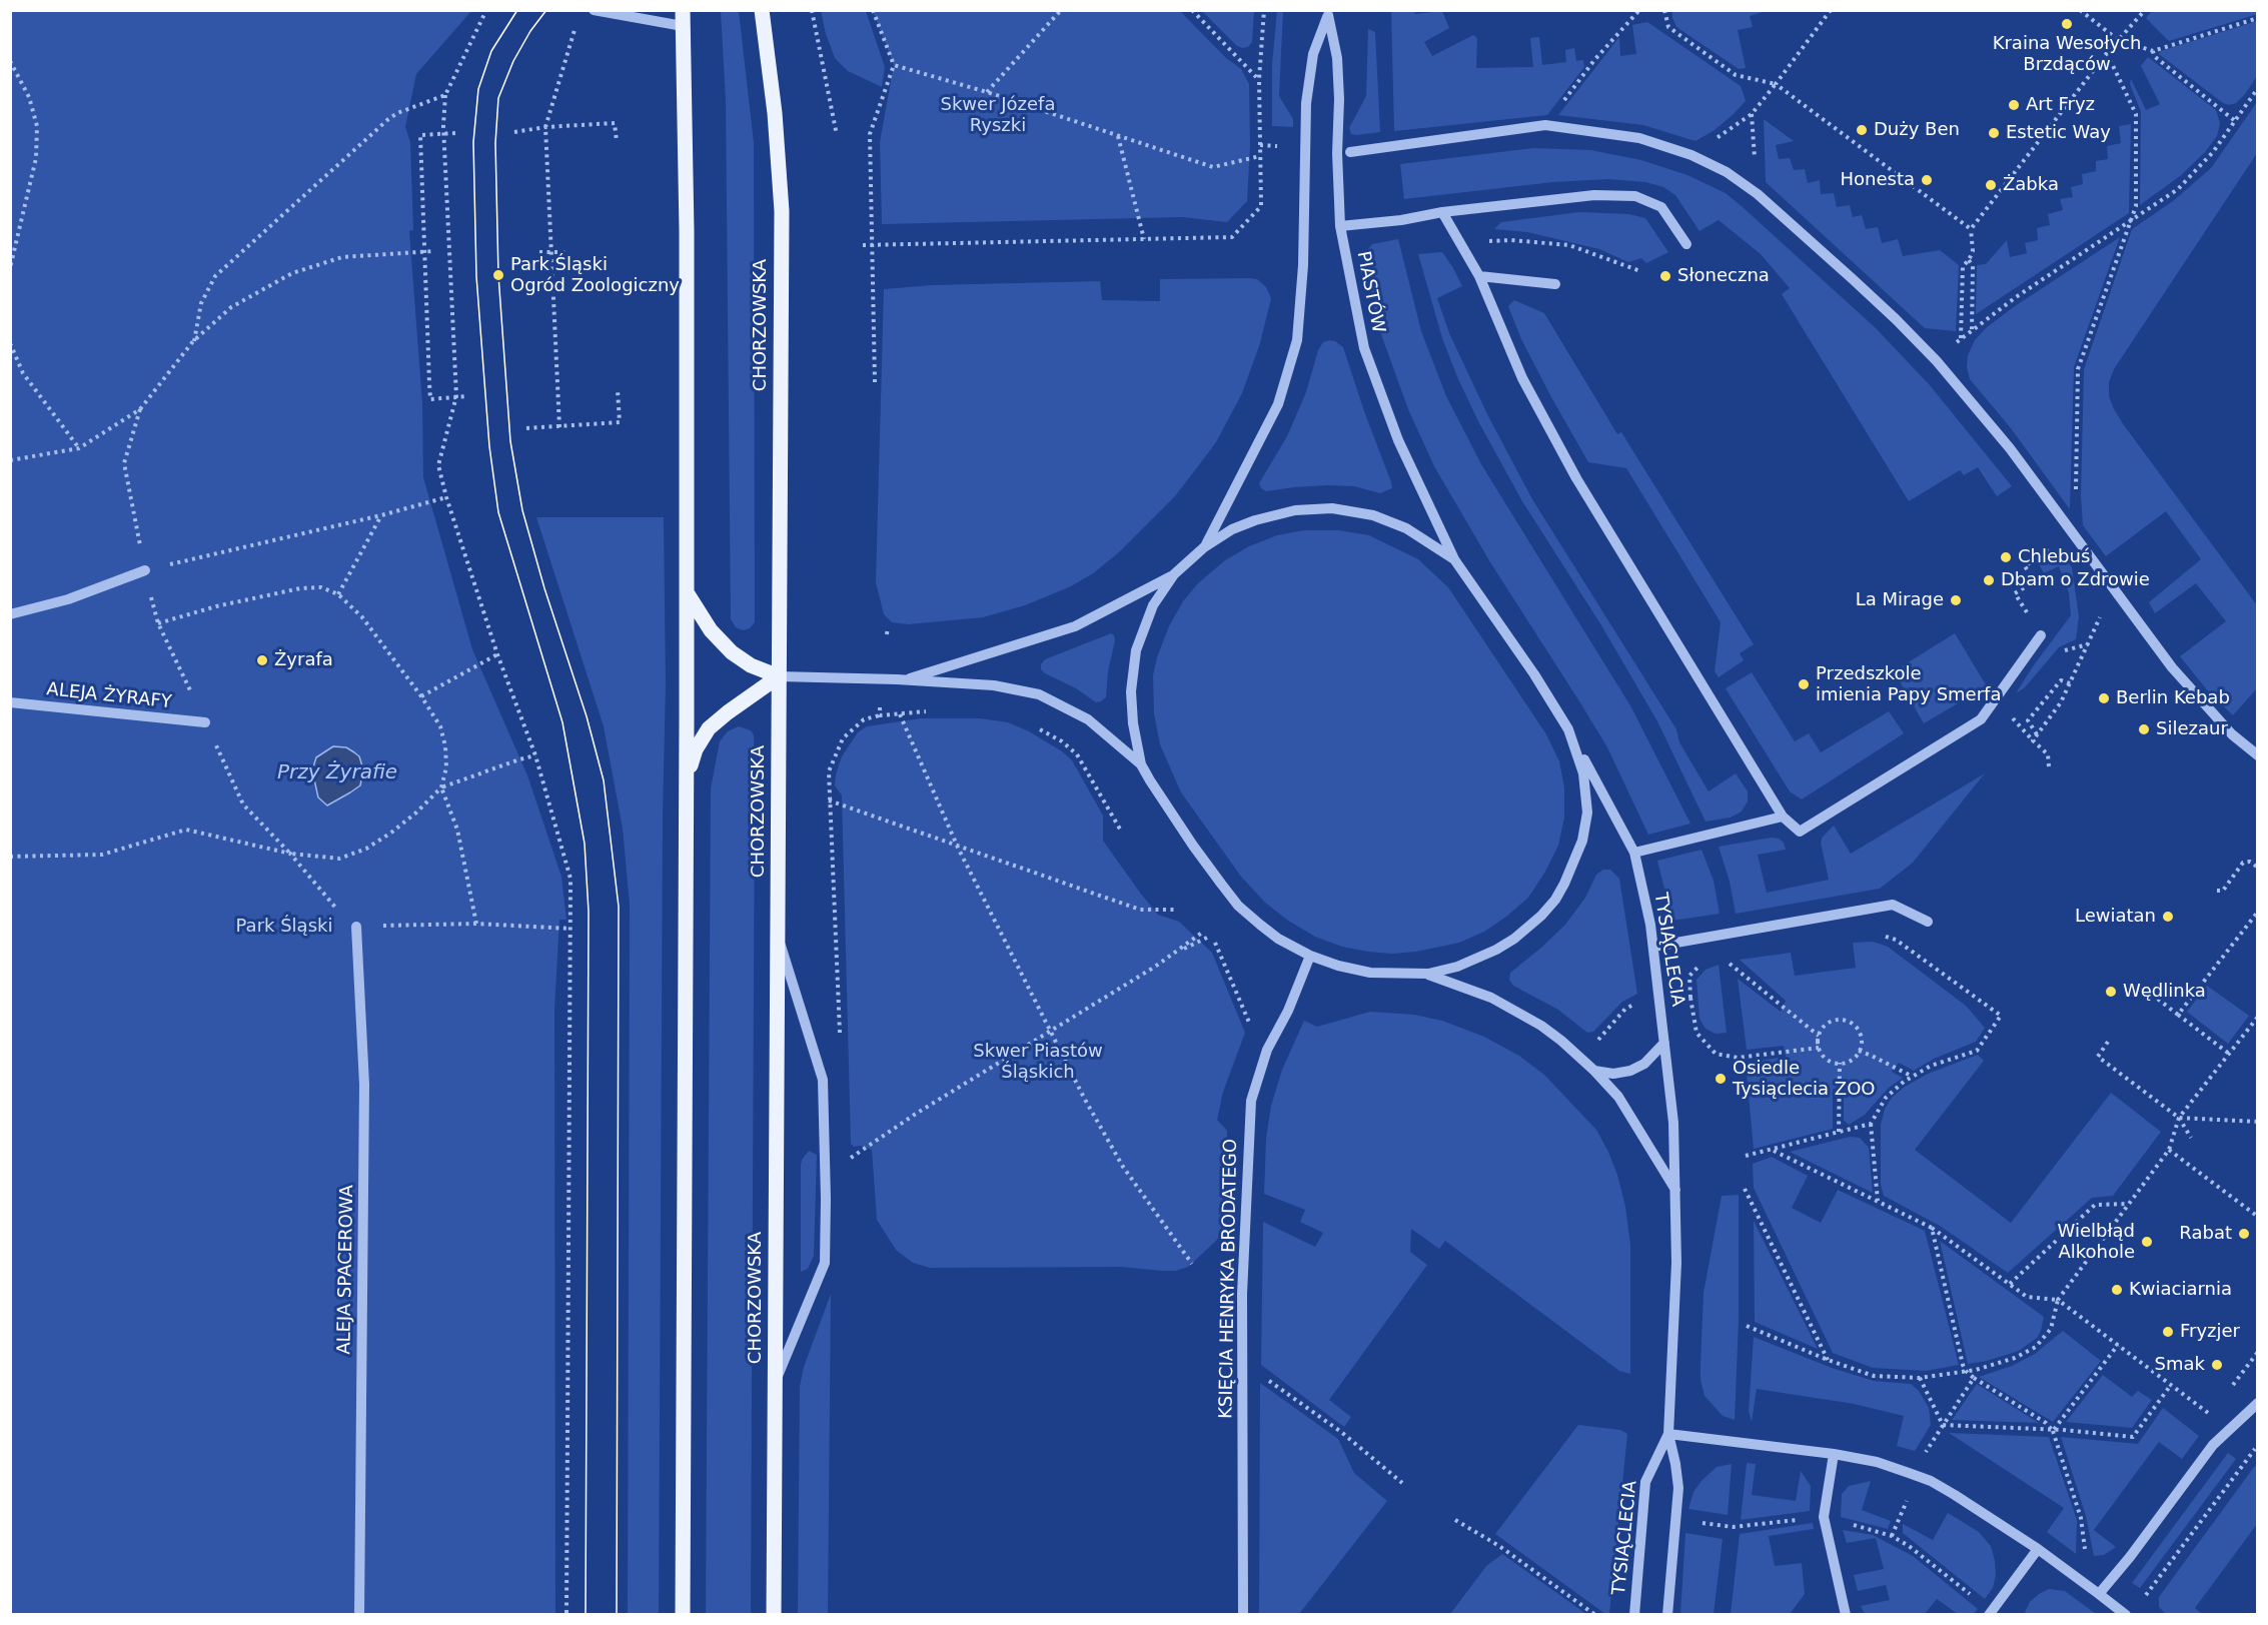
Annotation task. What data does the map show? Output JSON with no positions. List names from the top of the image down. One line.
{"streets":{"main road":["CHORZOWSKA"],"street":["PIASTÓW","ALEJA ŻYRAFY","TYSIĄCLECIA","ALEJA SPACEROWA","KSIĘCIA HENRYKA BRODATEGO"]},"water":["Przy Żyrafie"],"parks":["Skwer Józefa Ryszki","Park Śląski","Skwer Piastów Śląskich"],"places":["Kraina Wesołych Brzdąców","Art Fryz","Duży Ben","Estetic Way","Honesta","Żabka","Park Śląski Ogród Zoologiczny","Słoneczna","Chlebuś","Dbam o Zdrowie","La Mirage","Żyrafa","Przedszkole imienia Papy Smerfa","Berlin Kebab","Silezaur","Lewiatan","Wędlinka","Osiedle Tysiąclecia ZOO","Rabat","Wielbłąd Alkohole","Kwiaciarnia","Fryzjer","Smak"]}
